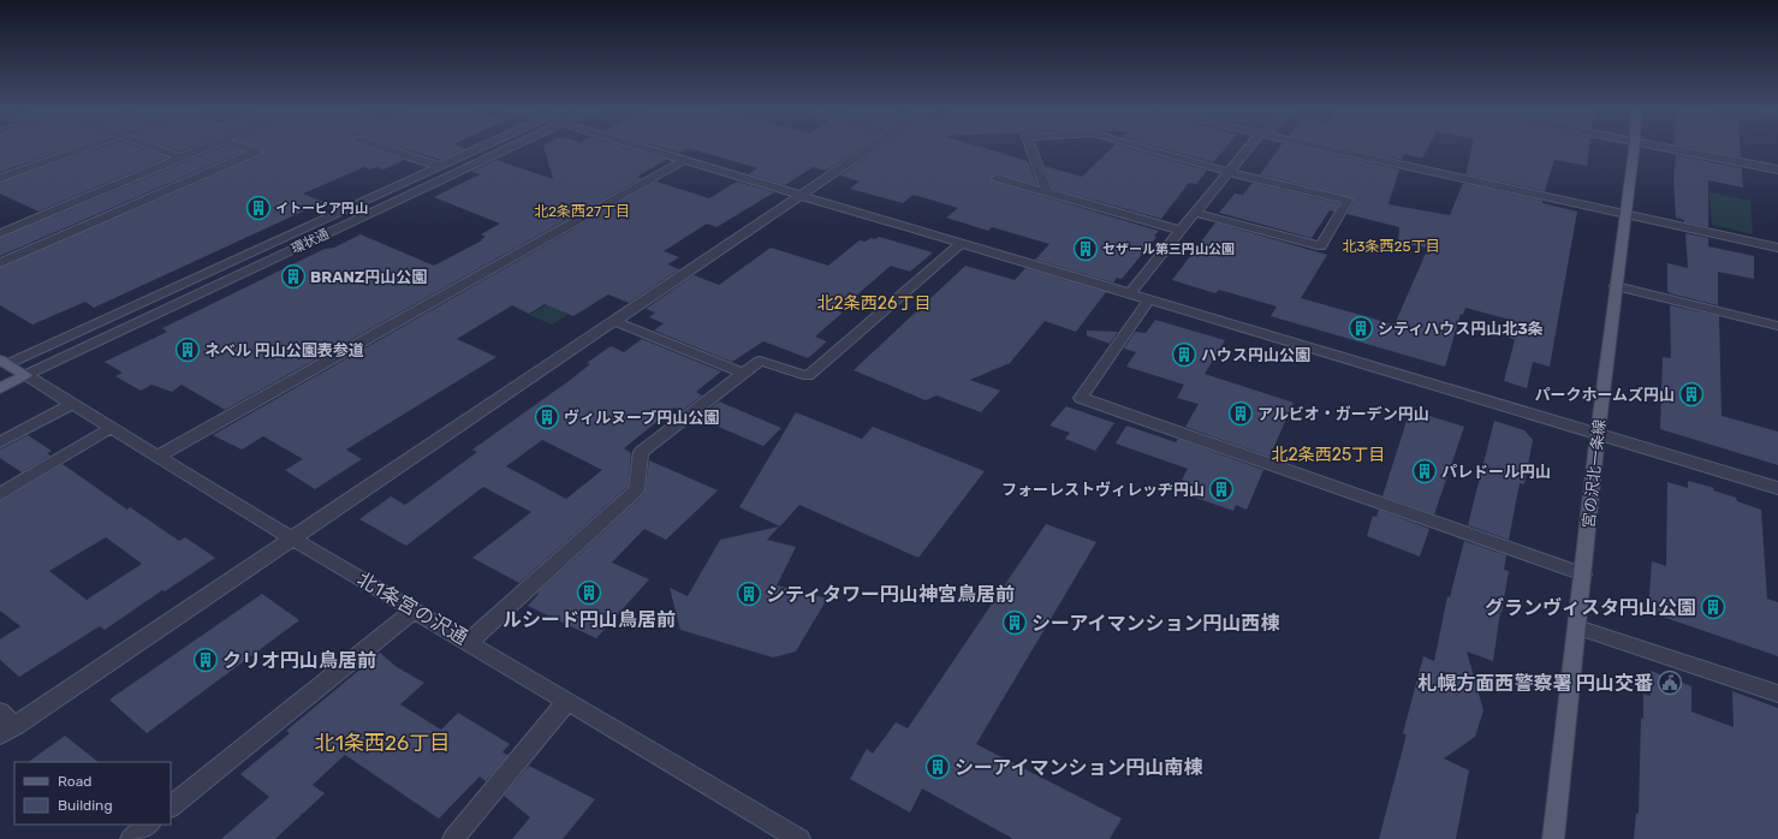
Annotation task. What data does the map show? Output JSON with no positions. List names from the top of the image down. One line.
{"streets":{"main road":["宮の沢北一条線"],"street":["環状通","北1条宮の沢通"]},"crossings":[["環状通","北1条宮の沢通"]],"districts":["北2条西27丁目","北3条西25丁目","北2条西26丁目","北2条西25丁目","北1条西26丁目"],"places":{"building":["イトーピア円山","セザール第三円山公園","BRANZ円山公園","シティハウス円山北3条","ネベル 円山公園表参道","ハウス円山公園","パークホームズ円山","アルビオ・ガーデン円山","ヴィルヌーブ円山公園","パレドール円山","フォーレストヴィレッヂ円山","ルシード円山鳥居前","シティタワー円山神宮鳥居前","グランヴィスタ円山公園","シーアイマンション円山西棟","クリオ円山鳥居前","シーアイマンション円山南棟"],"public building":["札幌方面西警察署 円山交番"]},"legend":["Road","Building"]}
